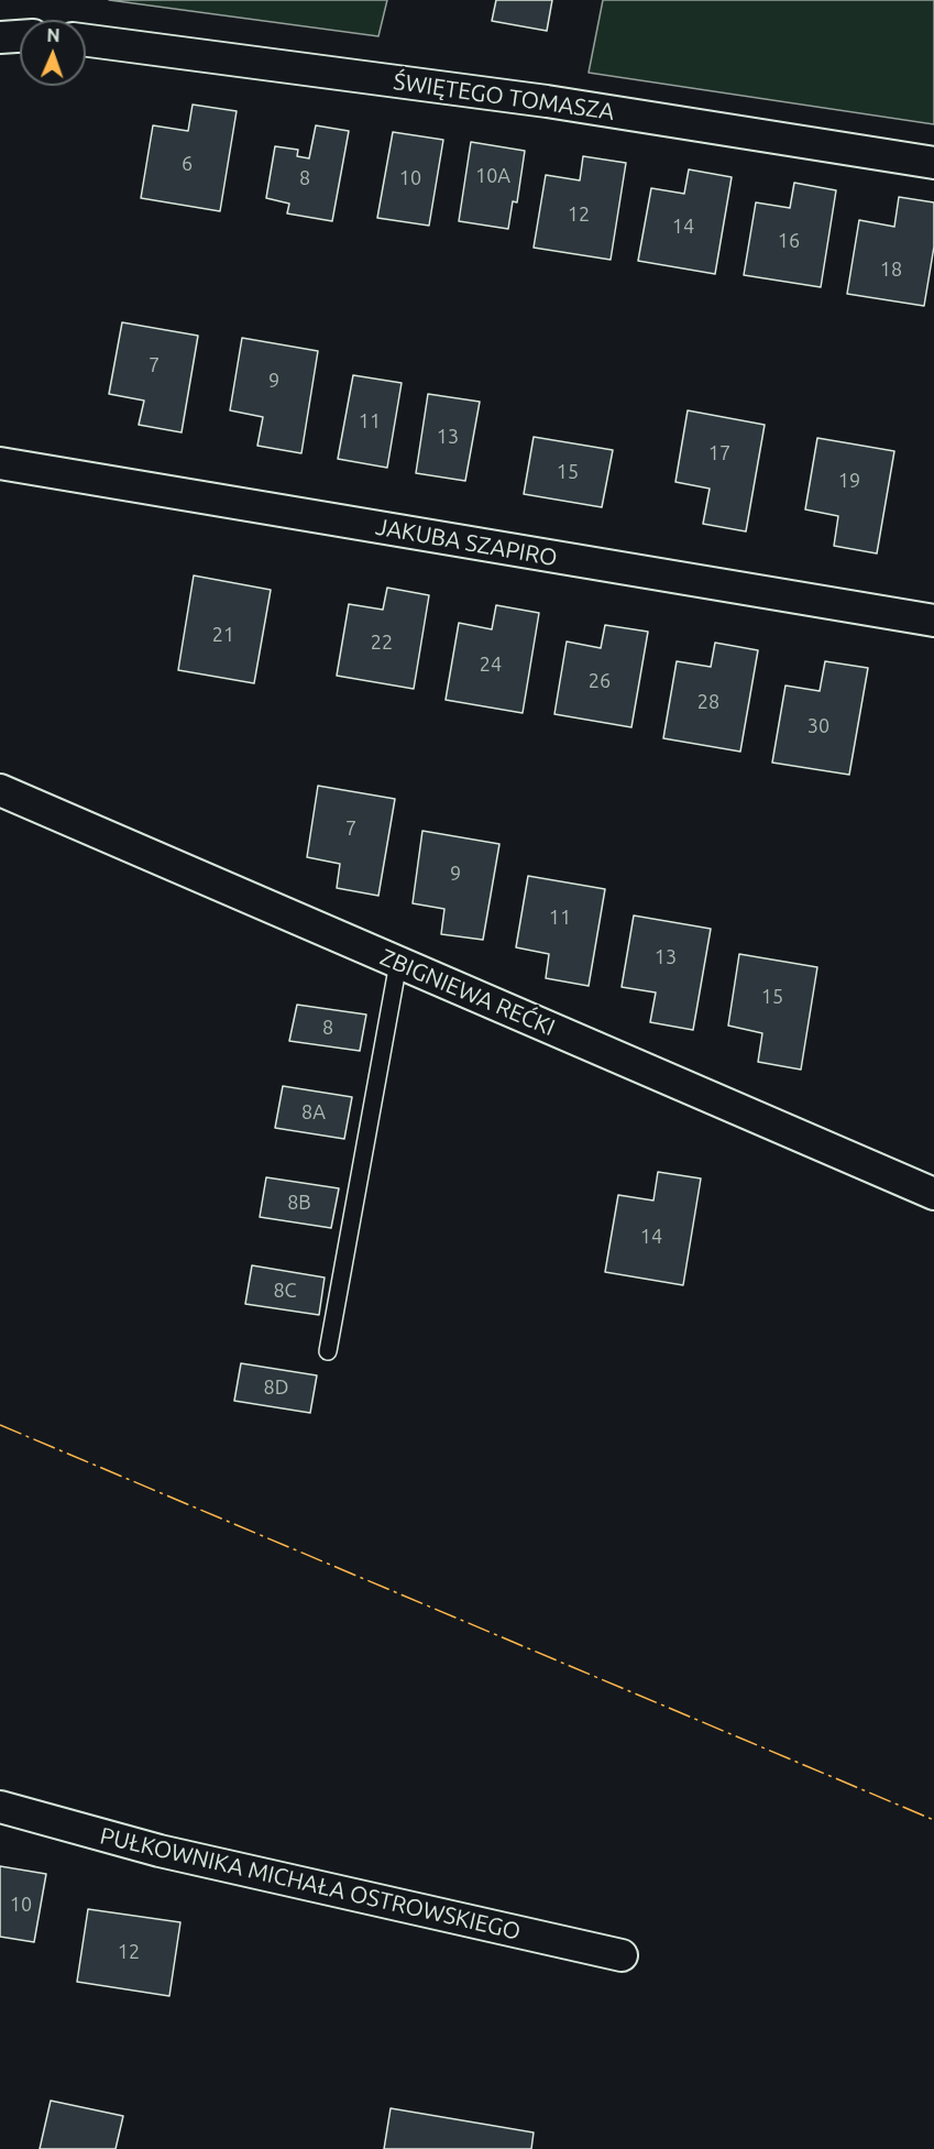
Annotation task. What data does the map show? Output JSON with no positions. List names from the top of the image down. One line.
{"streets":{"street":["ŚWIĘTEGO TOMASZA","JAKUBA SZAPIRO","ZBIGNIEWA REĆKI","PUŁKOWNIKA MICHAŁA OSTROWSKIEGO"]},"house_numbers":["6","10A","8","10","12","14","16","18","7","9","11","13","17","15","19","21","22","24","26","28","30","7","9","11","13","15","8","8A","8B","14","8C","8D","10","12"],"north":"top"}
